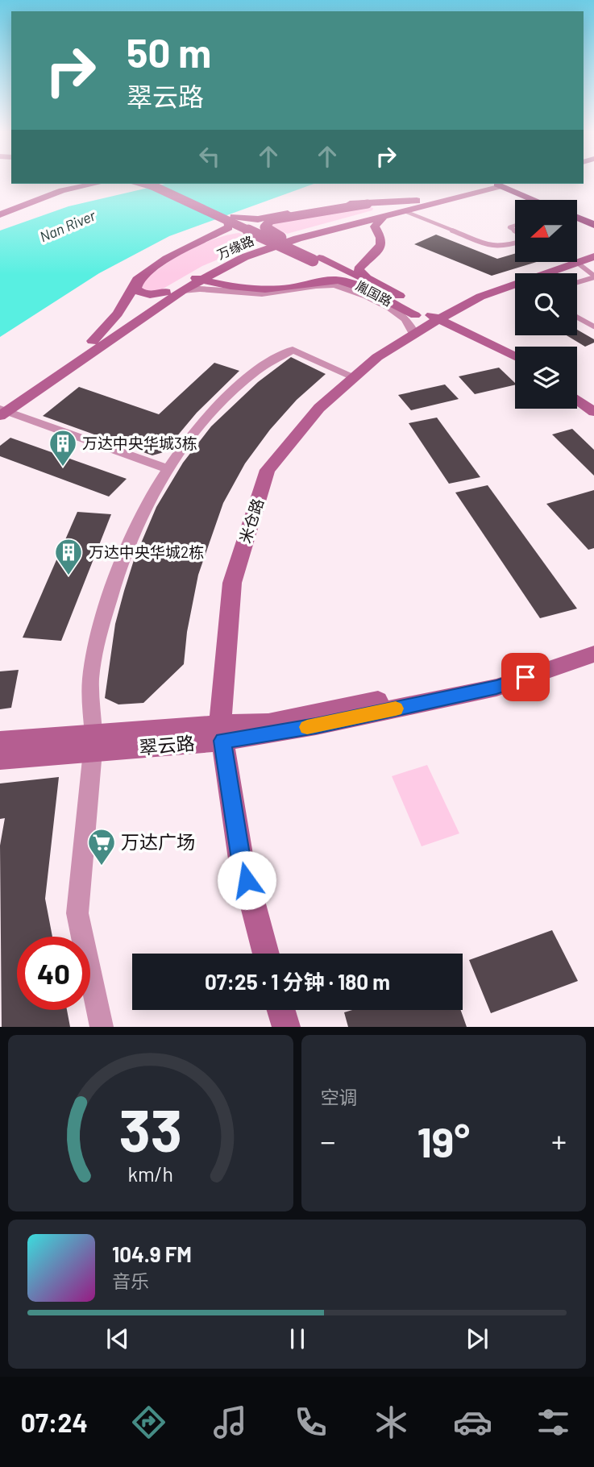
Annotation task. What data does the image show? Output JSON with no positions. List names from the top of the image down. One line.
{"streets":{"street":["万缘路","胤国路","米仓路","翠云路"]},"crossings":[["胤国路","米仓路"],["米仓路","翠云路"]],"water":["Nan River"],"places":{"building":["万达中央华城3栋","万达中央华城2栋"],"supermarket":["万达广场"]},"north":"left","page":{"turn":["50 m","翠云路"],"limit":"40","trip":"07:25 · 1 分钟 · 180 m","tile":"空调","heat":["−","19°","+"],"song":["104.9 FM","音乐"],"tabs":"07:24","gauge":["33","km/h"]}}
